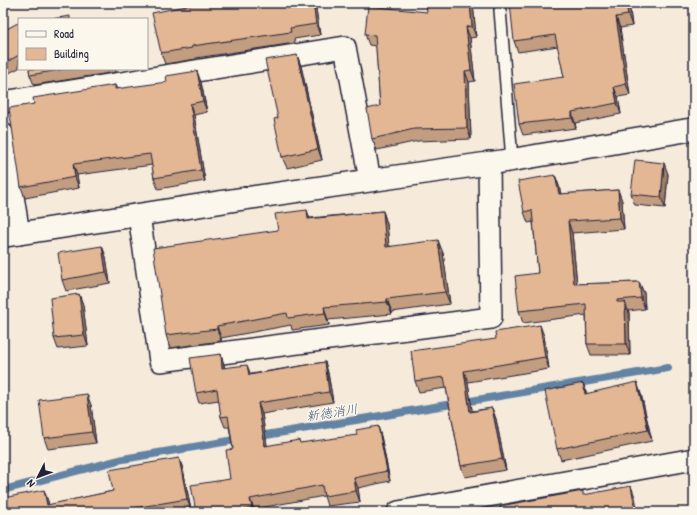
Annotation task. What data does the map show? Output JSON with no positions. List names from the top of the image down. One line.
{"water":["新徳消川"],"legend":["Road","Building"],"north":"bottom left"}
